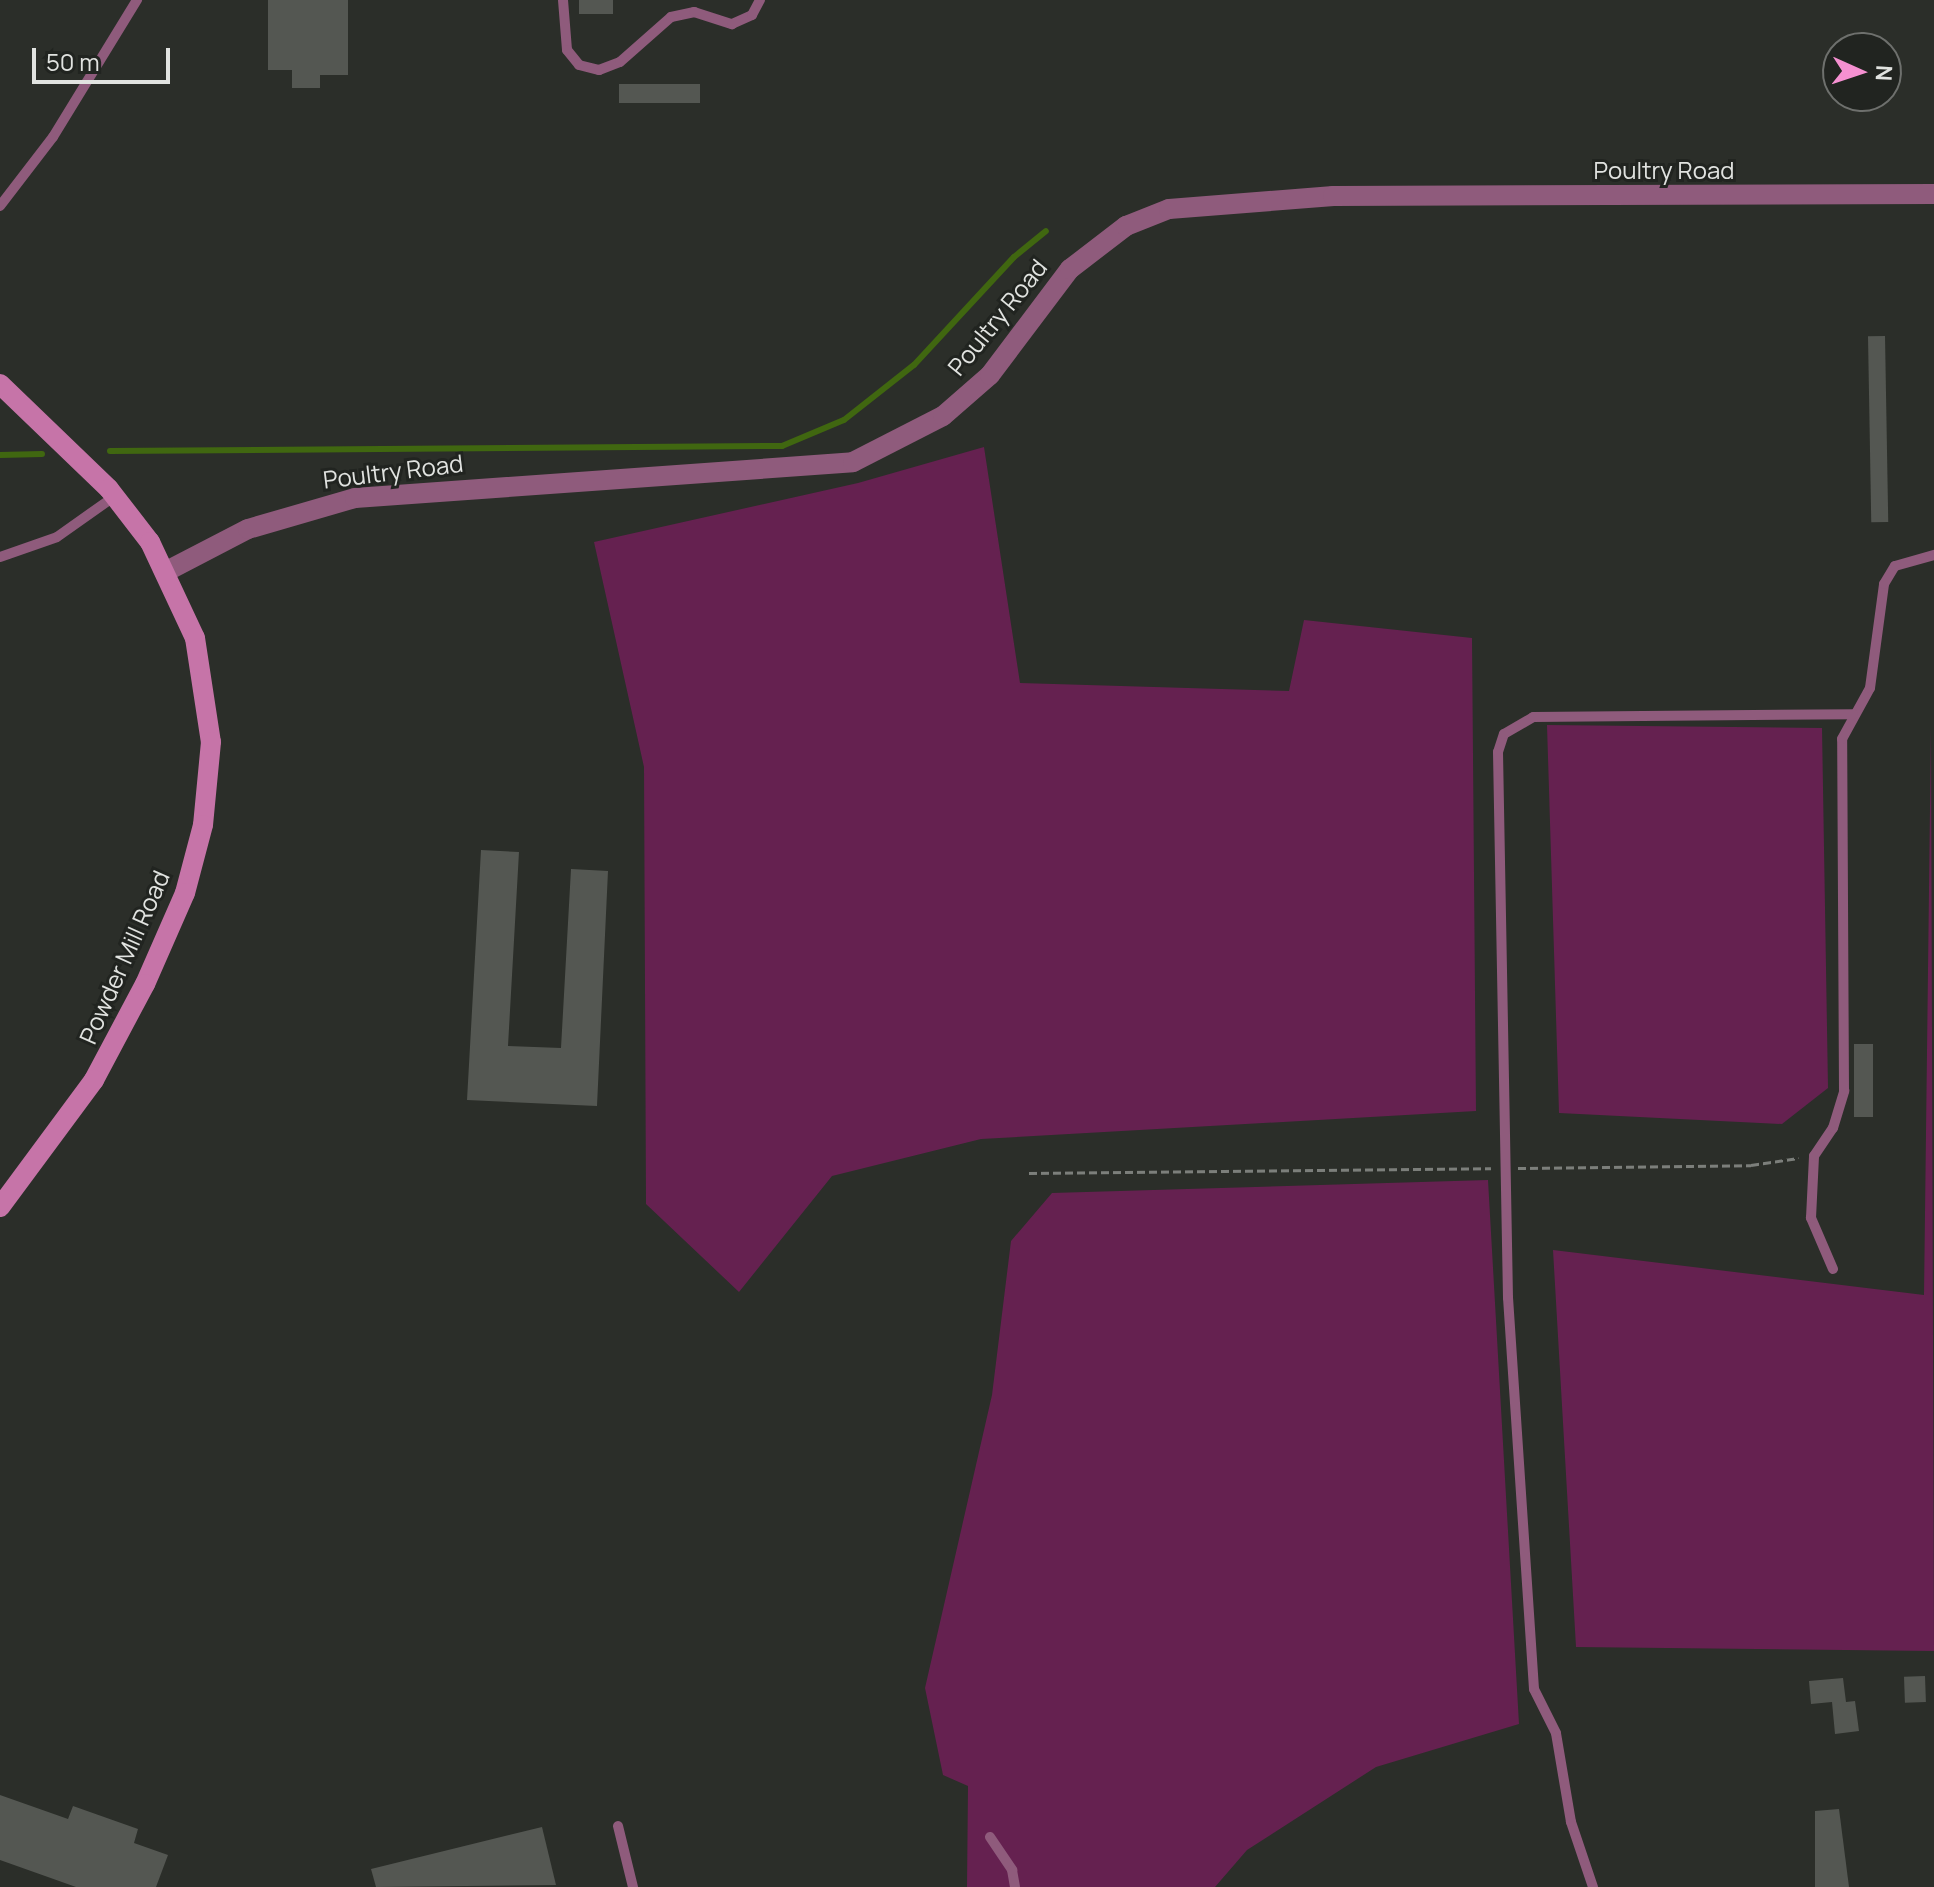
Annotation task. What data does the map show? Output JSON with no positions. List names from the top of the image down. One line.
{"streets":{"main road":["Powder Mill Road"],"street":["Poultry Road"]},"crossings":[["Poultry Road","Powder Mill Road"]],"scale_bar":"50 m","north":"right"}
